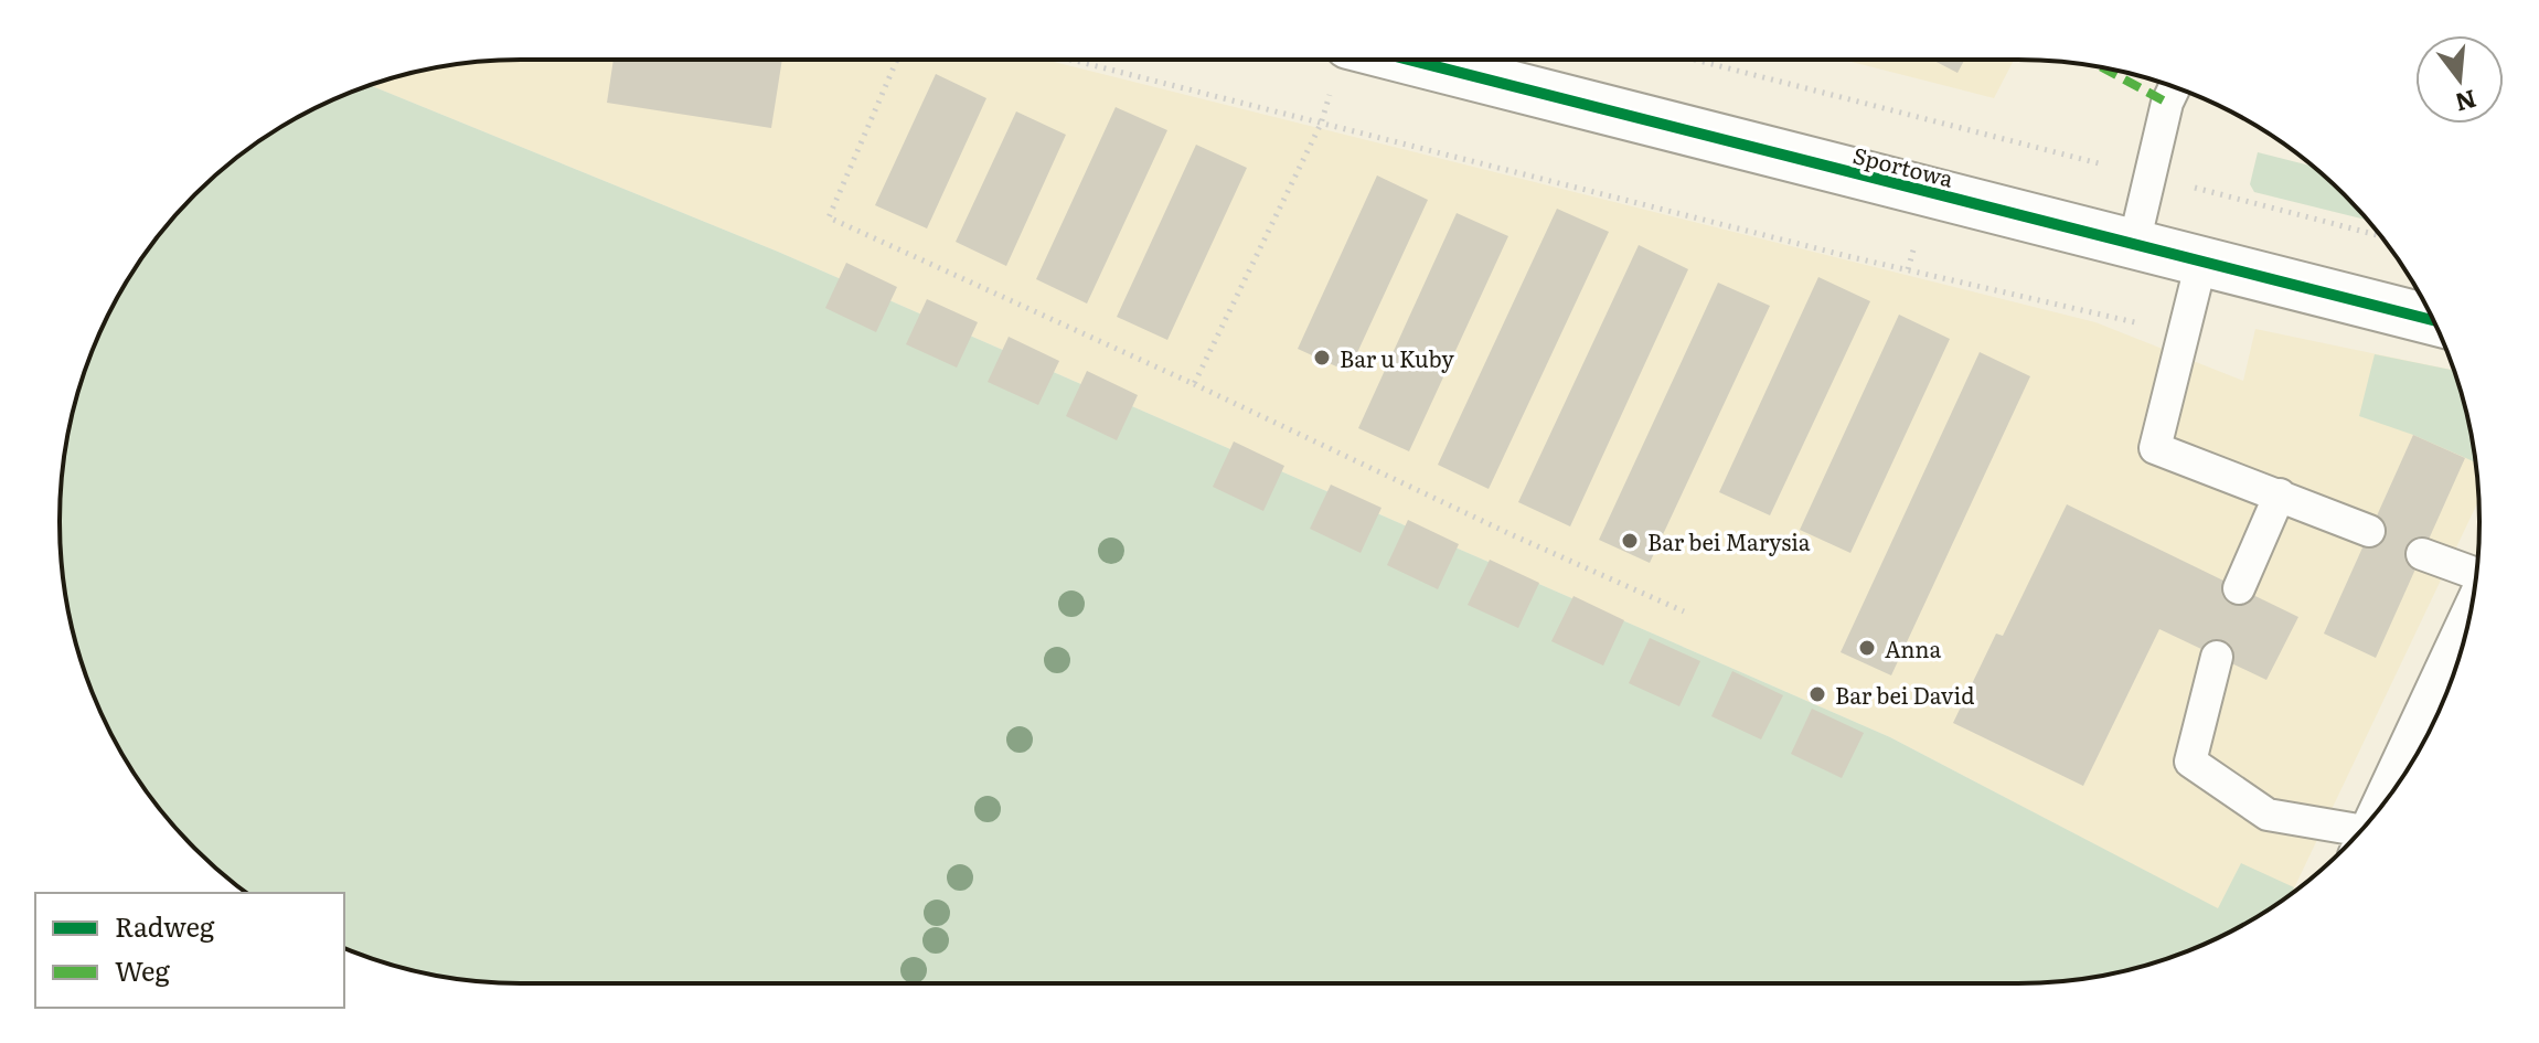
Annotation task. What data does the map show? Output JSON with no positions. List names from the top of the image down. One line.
{"streets":{"street":["Sportowa"]},"places":["Bar u Kuby","Bar bei Marysia","Anna","Bar bei David"],"legend":["Radweg","Weg"],"north":"bottom"}
